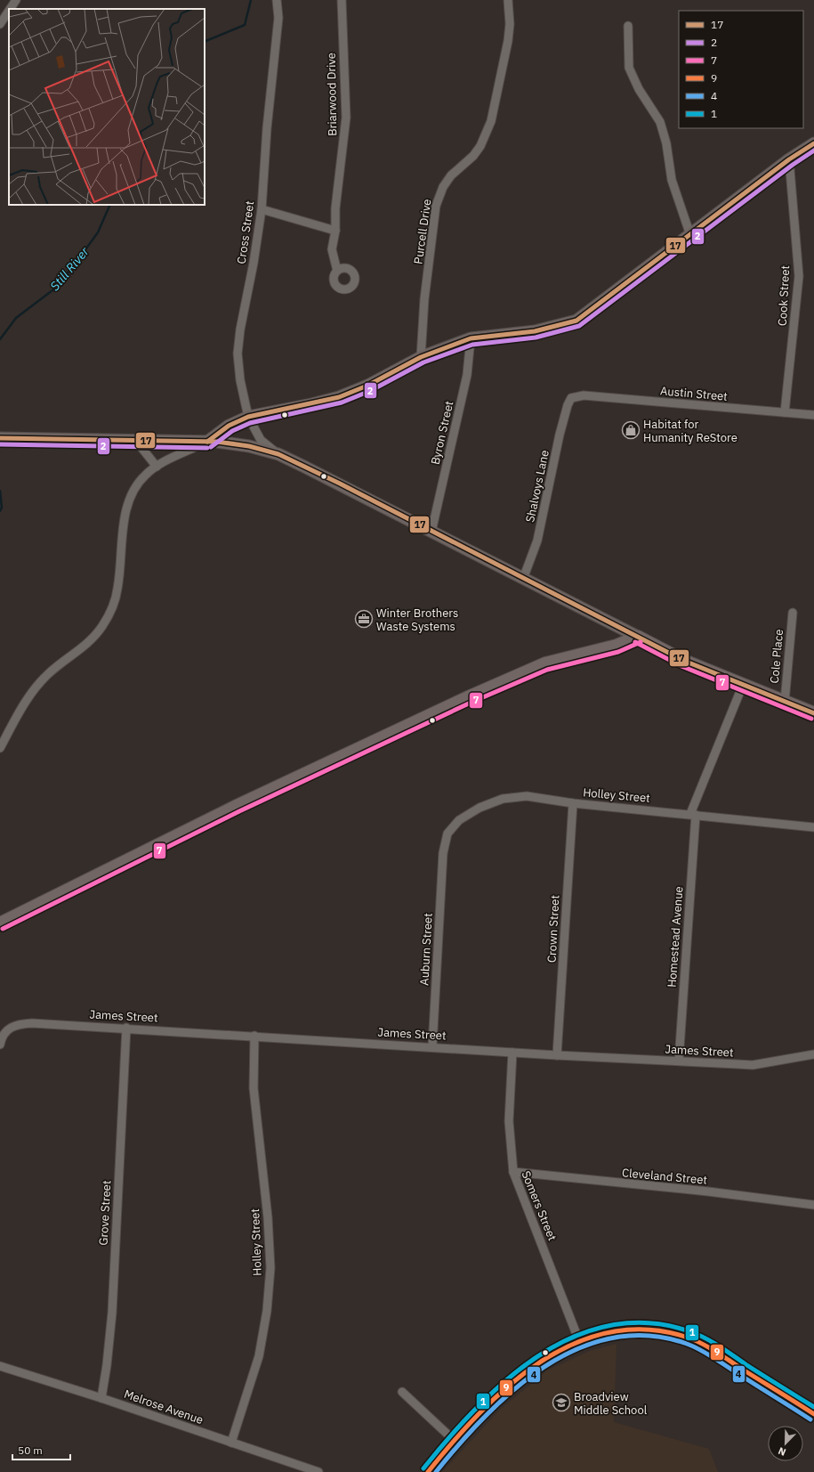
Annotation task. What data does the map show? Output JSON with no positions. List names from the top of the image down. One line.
{"streets":{"street":["Briarwood Drive","Purcell Drive","Cross Street","Cook Street","Austin Street","Byron Street","Shalvoys Lane","Cole Place","Holley Street","Crown Street","Homestead Avenue","Auburn Street","James Street","Cleveland Street","Somers Street","Grove Street","Melrose Avenue"]},"crossings":[["Cook Street","Austin Street"],["Austin Street","Shalvoys Lane"],["Holley Street","Crown Street"],["Holley Street","Homestead Avenue"],["Holley Street","Auburn Street"],["Holley Street","James Street"],["Holley Street","Melrose Avenue"],["Crown Street","James Street"],["Homestead Avenue","James Street"],["Auburn Street","James Street"],["James Street","Somers Street"],["James Street","Grove Street"],["Cleveland Street","Somers Street"],["Grove Street","Melrose Avenue"]],"water":["Still River"],"places":{"shop":["Habitat for Humanity ReStore"],"office":["Winter Brothers Waste Systems"],"school or university":["Broadview Middle School"]},"lines":["transit line 17","transit line 2","transit line 7","transit line 1","transit line 9","transit line 4"],"legend":["17","2","7","9","4","1"],"scale_bar":"50 m","north":"bottom left"}
